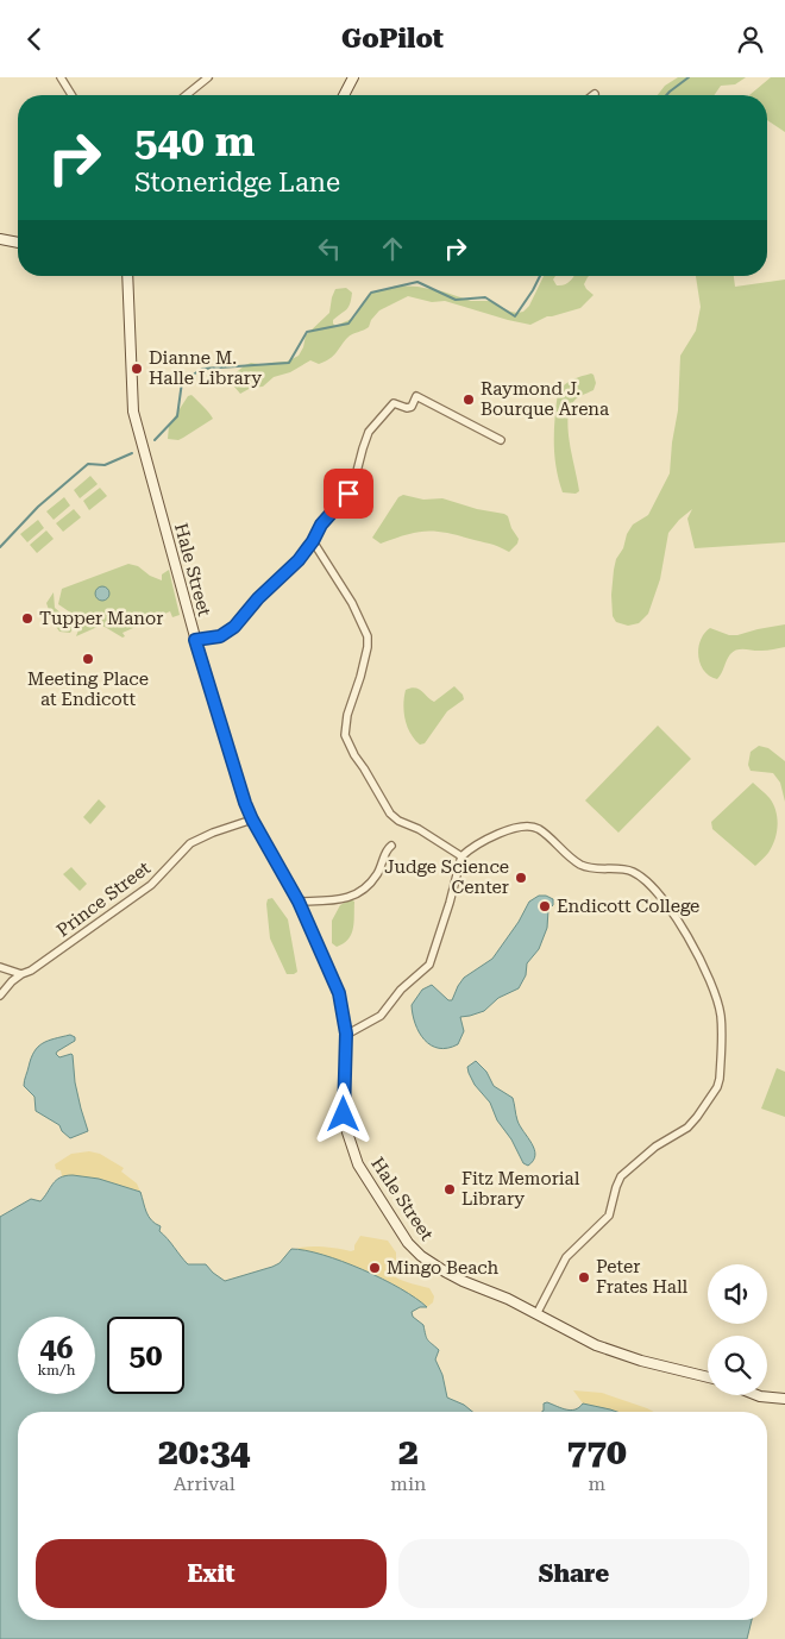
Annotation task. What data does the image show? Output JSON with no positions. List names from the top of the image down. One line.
{"streets":{"main road":["Hale Street"],"street":["Prince Street"]},"crossings":[["Hale Street","Prince Street"]],"places":["Dianne M. Halle Library","Raymond J. Bourque Arena","Tupper Manor","Meeting Place at Endicott","Judge Science Center","Endicott College","Fitz Memorial Library","Mingo Beach","Peter Frates Hall"],"page":{"header":"GoPilot","turn":["540 m","Stoneridge Lane"],"speed":"46 km/h","limit":"50","eta":["20:34","Arrival","2","min","770","m"],"buttons":["Exit","Share"]}}
